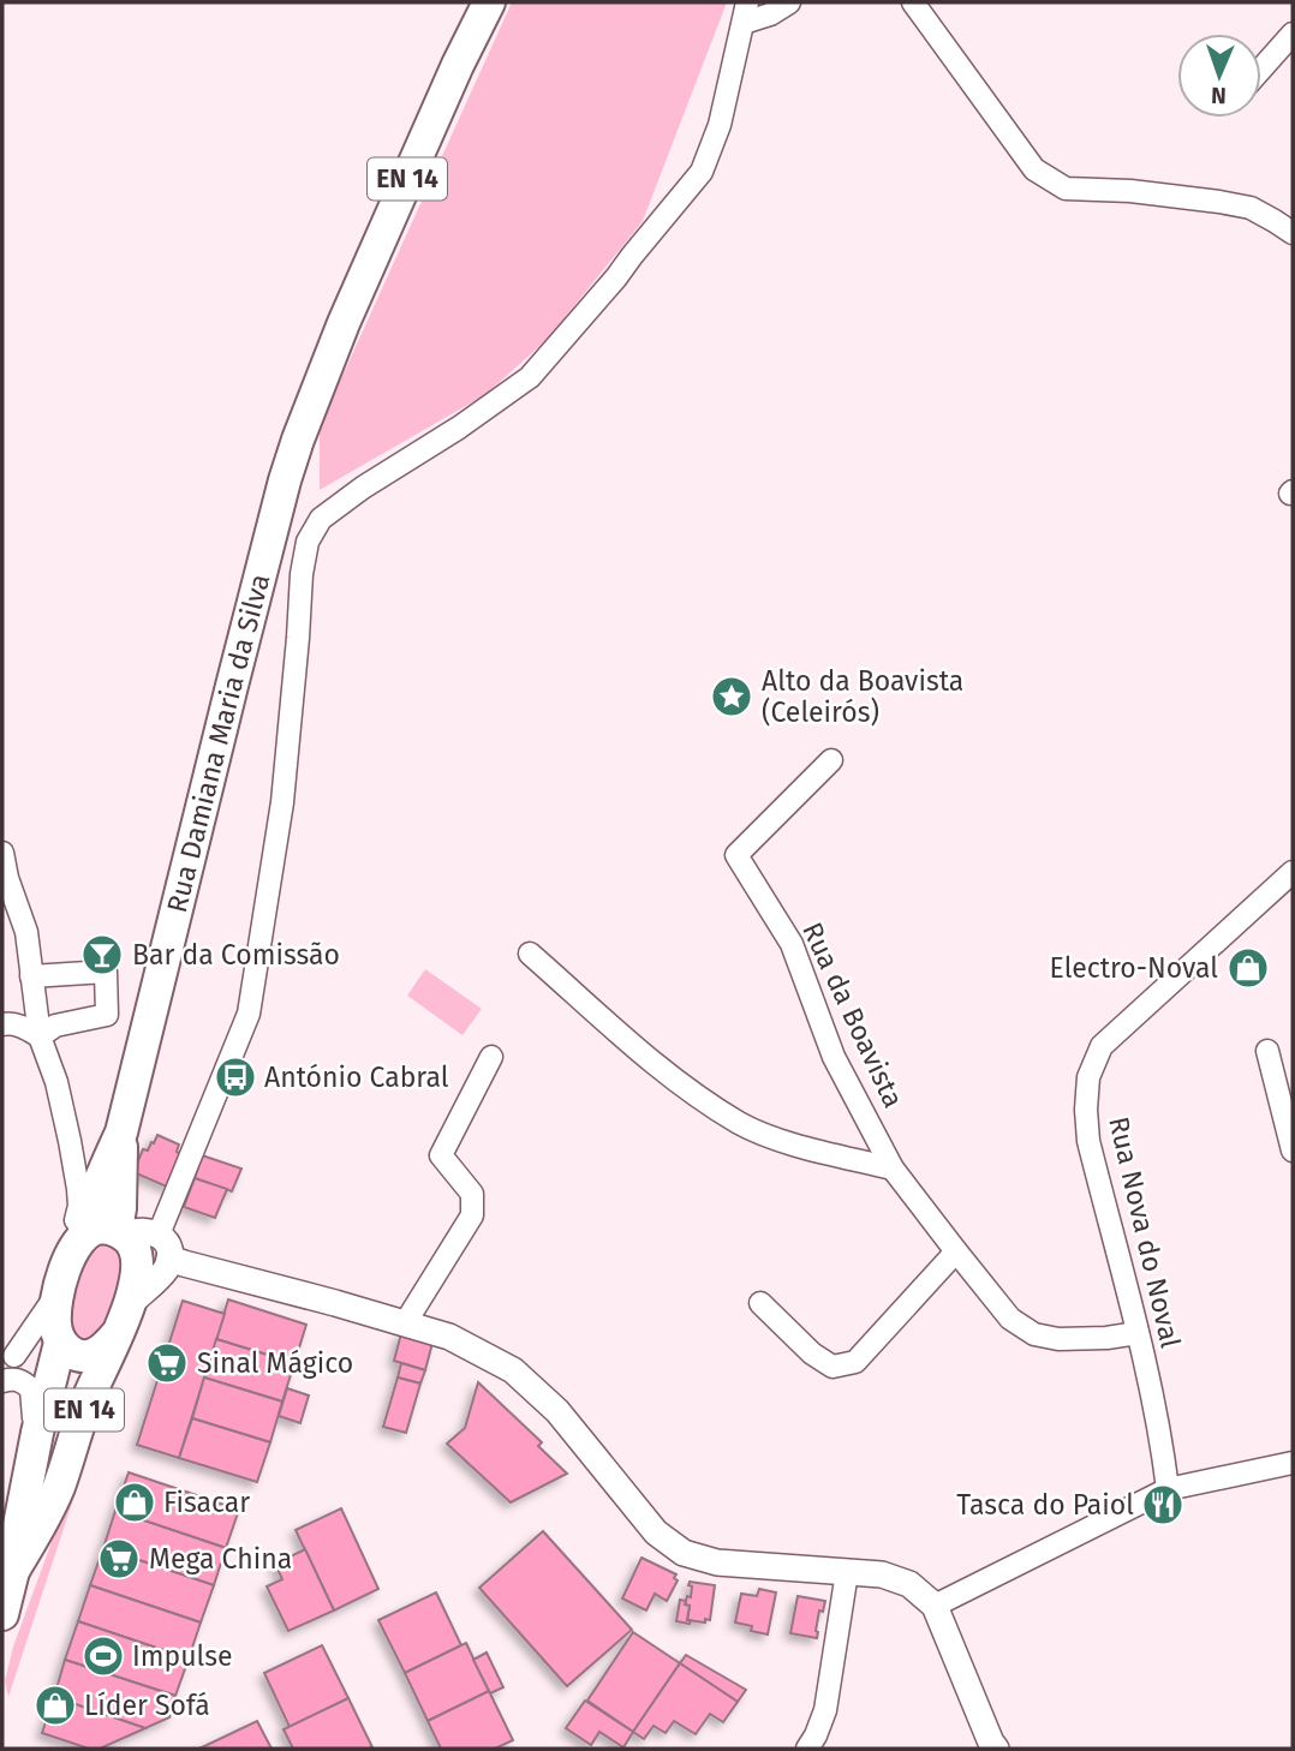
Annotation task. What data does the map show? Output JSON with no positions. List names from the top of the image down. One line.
{"streets":{"main road":["EN 14","Rua Damiana Maria da Silva"],"street":["Rua da Boavista","Rua Nova do Noval"]},"crossings":[["EN 14","Rua Damiana Maria da Silva"],["Rua da Boavista","Rua Nova do Noval"]],"places":{"place":["Alto da Boavista (Celeirós)"],"bar":["Bar da Comissão"],"shop":["Electro-Noval","Fisacar","Líder Sofá"],"bus stop":["António Cabral"],"supermarket":["Sinal Mágico","Mega China"],"restaurant":["Tasca do Paiol"],"sports":["Impulse"]},"north":"bottom"}
